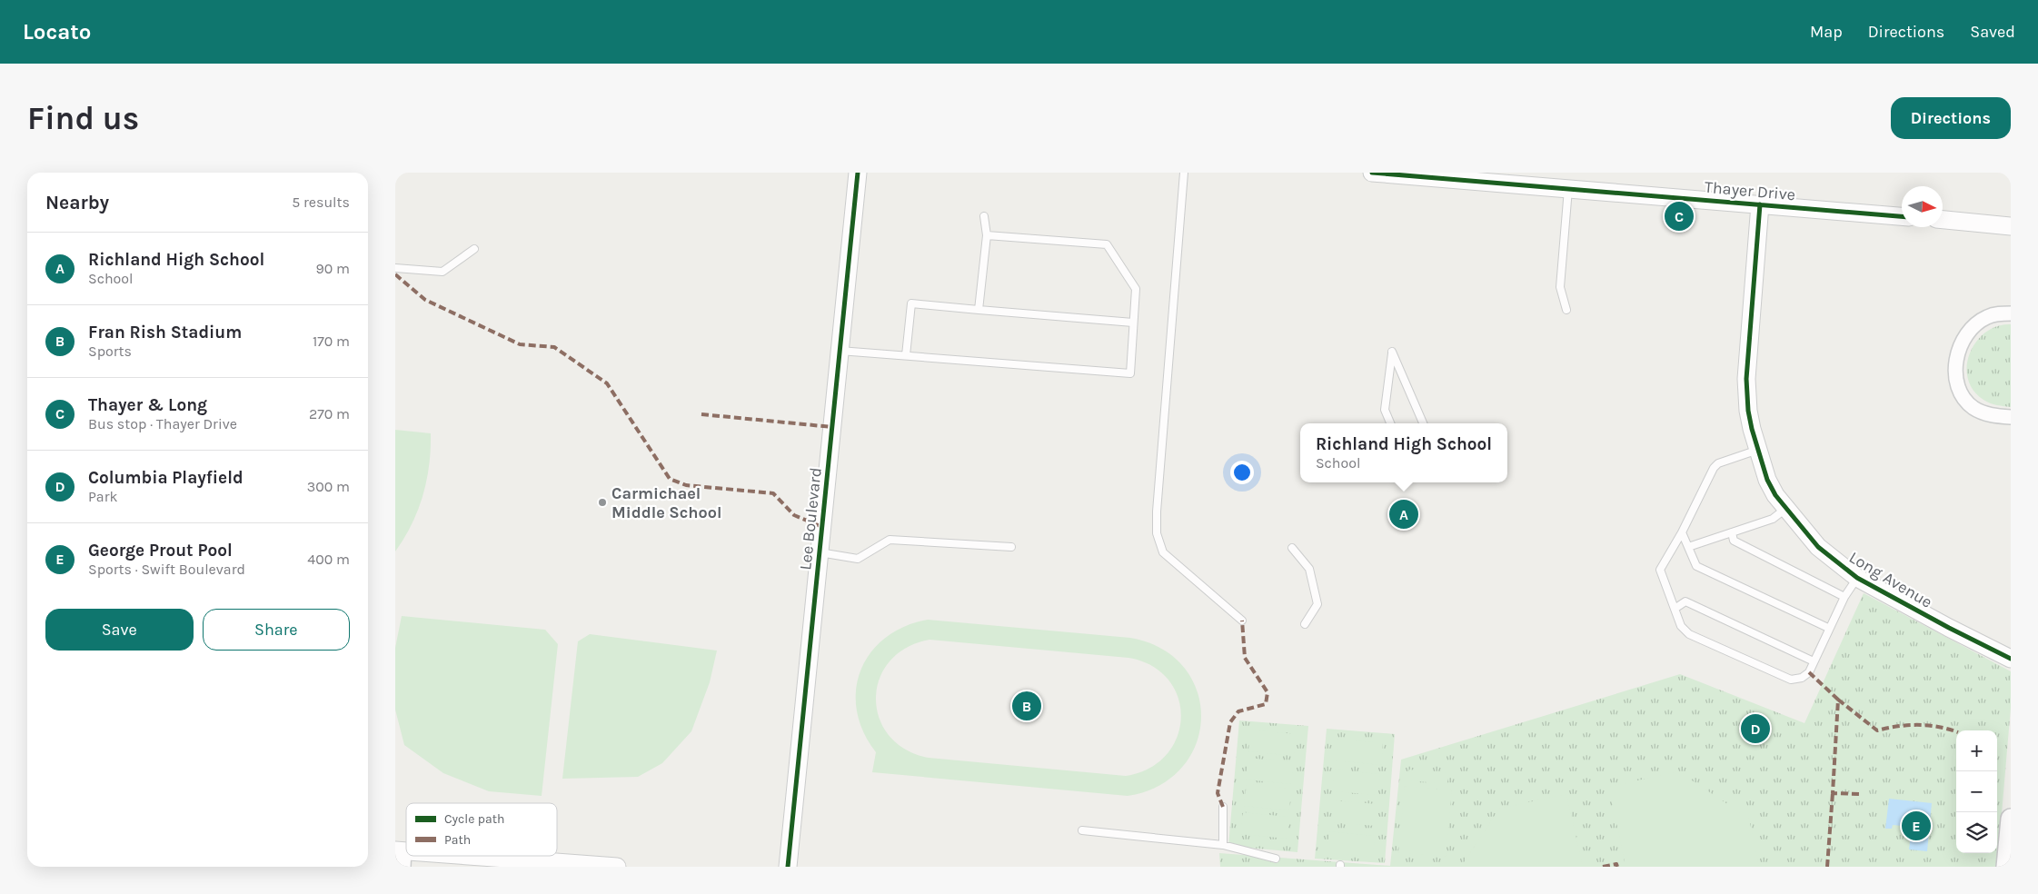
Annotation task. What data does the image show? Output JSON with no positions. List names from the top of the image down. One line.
{"streets":{"street":["Thayer Drive","Lee Boulevard","Long Avenue"]},"crossings":[["Thayer Drive","Long Avenue"]],"places":["Carmichael Middle School"],"legend":["Cycle path","Path"],"north":"right","page":{"header":"Locato","nav":["Map","Directions","Saved"],"buttons":["Directions",["Save","Share"]],"title":"Find us","heading":["Nearby","5 results"],"pins":["C","A","B","D","E"],"list":[{"mark":"A","name":"Richland High School","note":"School","value":"90 m"},{"mark":"B","name":"Fran Rish Stadium","note":"Sports","value":"170 m"},{"mark":"C","name":"Thayer & Long","note":"Bus stop · Thayer Drive","value":"270 m"},{"mark":"D","name":"Columbia Playfield","note":"Park","value":"300 m"},{"mark":"E","name":"George Prout Pool","note":"Sports · Swift Boulevard","value":"400 m"}],"popup":["Richland High School","School"],"map_buttons":["+","−"]}}
